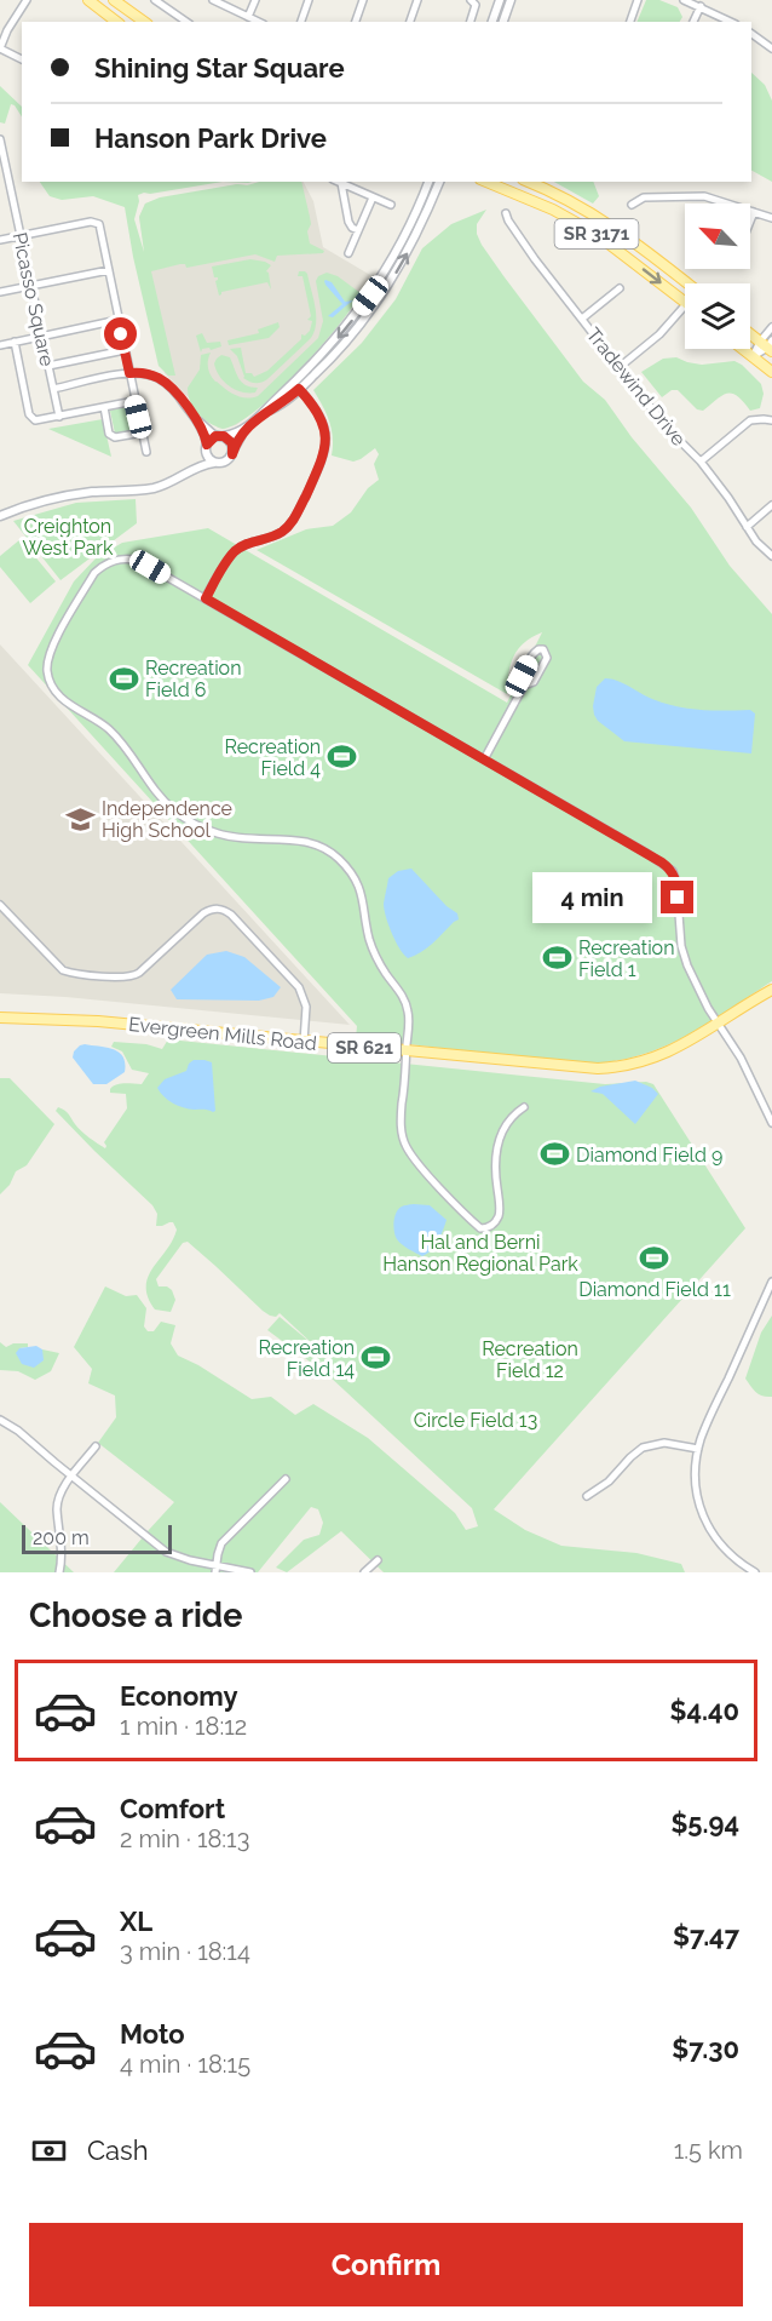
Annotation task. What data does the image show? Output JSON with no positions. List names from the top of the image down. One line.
{"streets":{"main road":["SR 3171","Evergreen Mills Road","SR 621"],"street":["Picasso Square","Tradewind Drive"]},"parks":["Creighton West Park","Hal and Berni Hanson Regional Park","Recreation Field 12","Circle Field 13"],"places":{"sports":["Recreation Field 6","Recreation Field 4","Recreation Field 1","Diamond Field 9","Diamond Field 11","Recreation Field 14"],"school or university":["Independence High School"]},"scale_bar":"200 m","north":"top left","page":{"banner":["Shining Star Square","Hanson Park Drive"],"bubble":"4 min","scale":"200 m","heading":"Choose a ride","list":[{"name":"Economy","note":"1 min · 18:12","value":"$4.40"},{"name":"Comfort","note":"2 min · 18:13","value":"$5.94"},{"name":"XL","note":"3 min · 18:14","value":"$7.47"},{"name":"Moto","note":"4 min · 18:15","value":"$7.30"}],"pay":["Cash","1.5 km"],"buttons":"Confirm"}}
